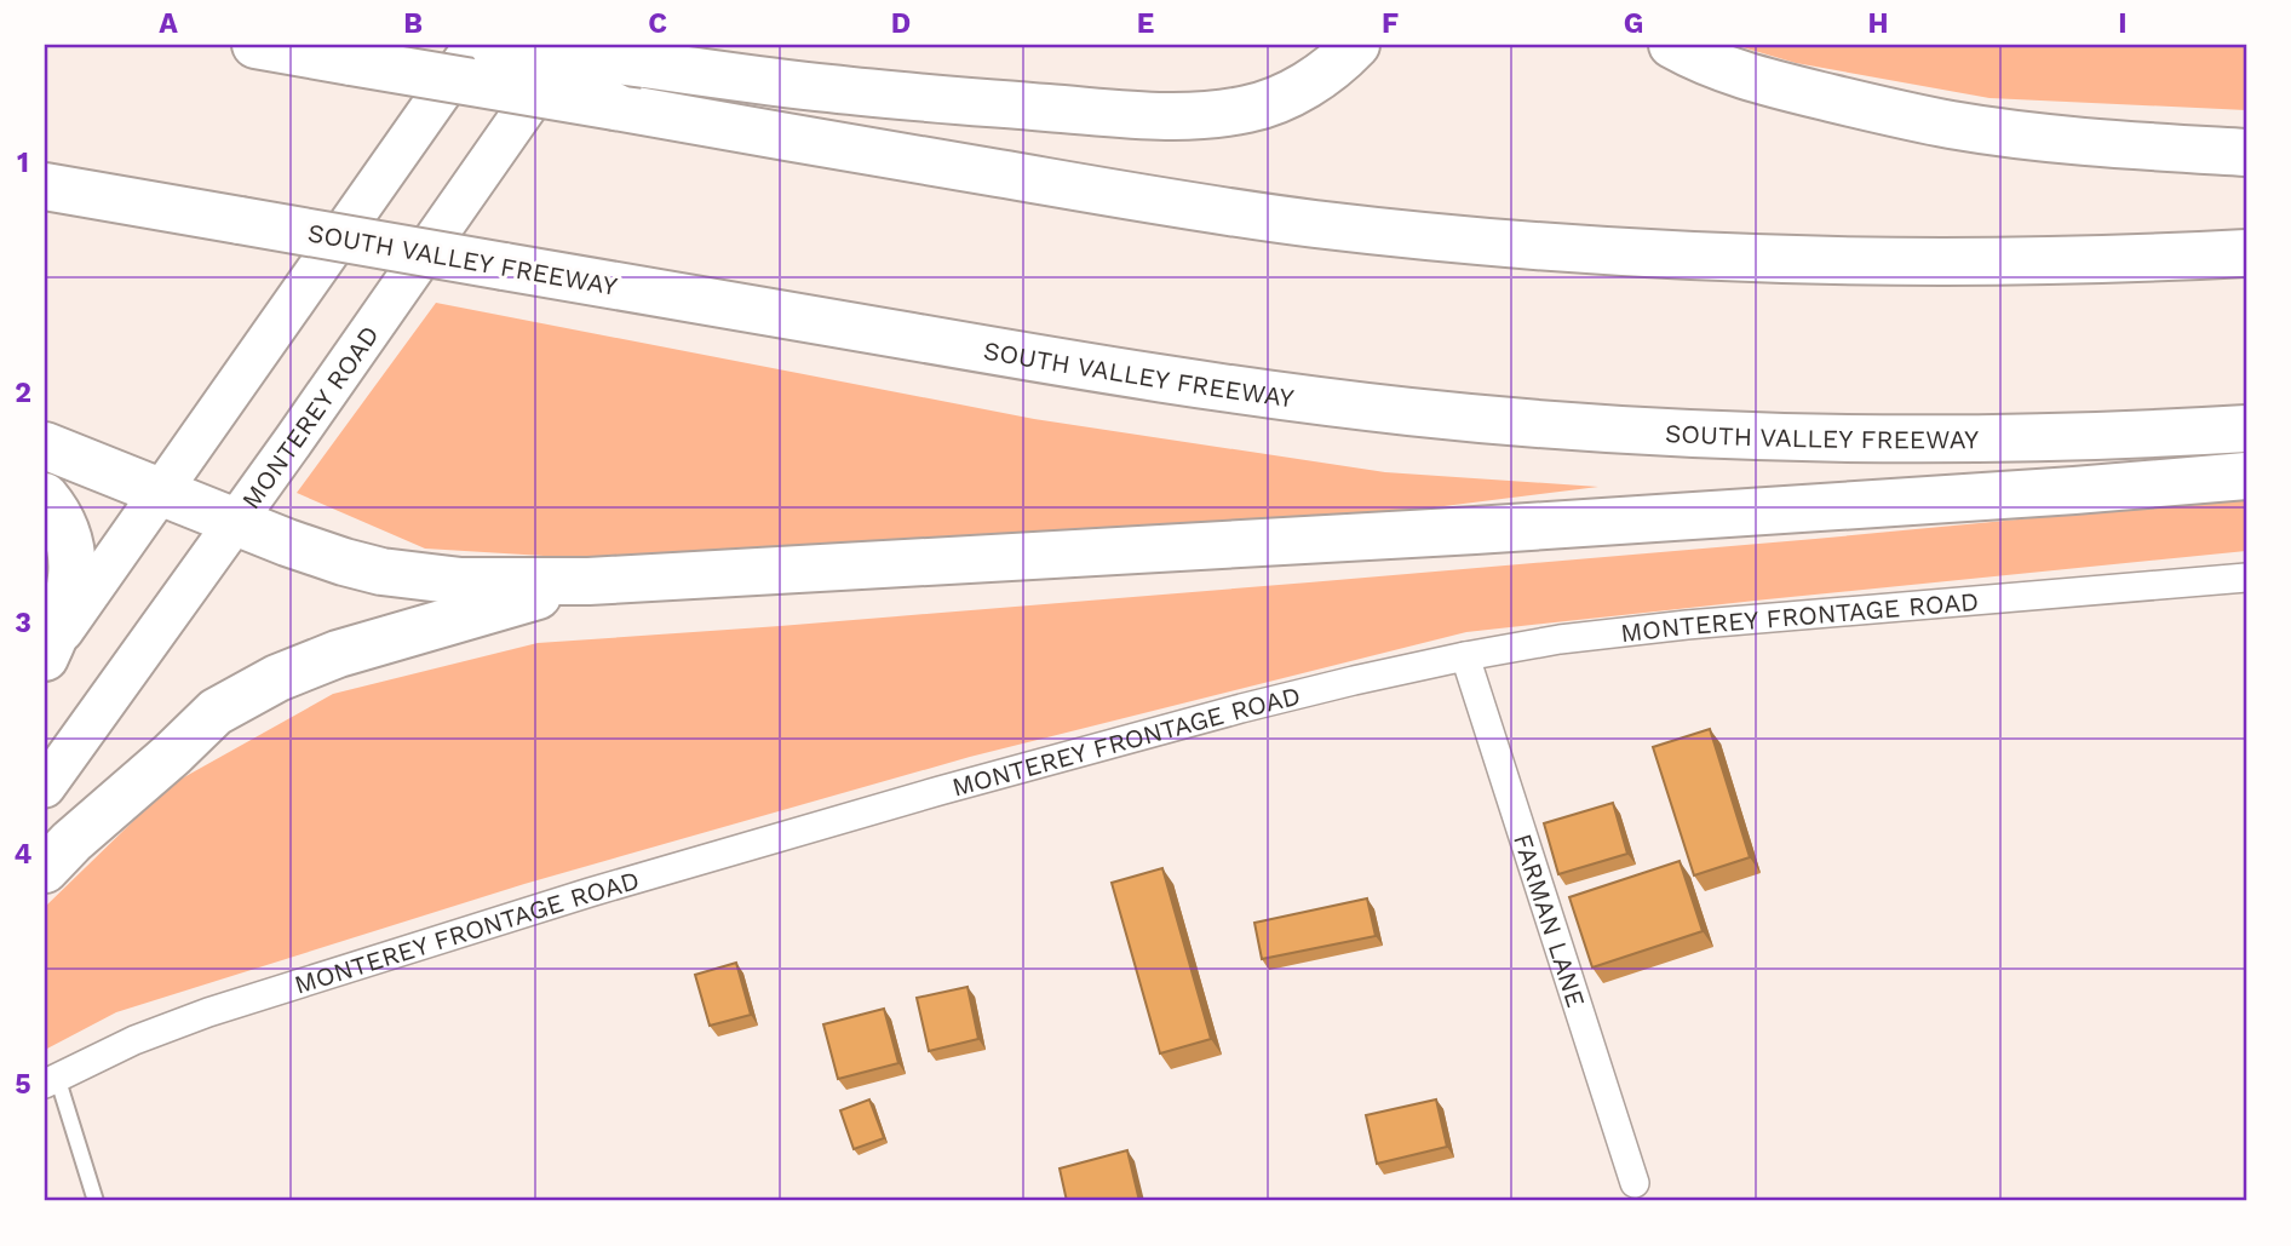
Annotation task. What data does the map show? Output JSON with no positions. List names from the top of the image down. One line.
{"streets":{"highway":["SOUTH VALLEY FREEWAY"],"main road":["MONTEREY ROAD"],"street":["MONTEREY FRONTAGE ROAD","FARMAN LANE"]},"crossings":[["MONTEREY FRONTAGE ROAD","FARMAN LANE"]],"grid":{"columns":["A","B","C","D","E","F","G","H","I"],"rows":["1","2","3","4","5"]}}
